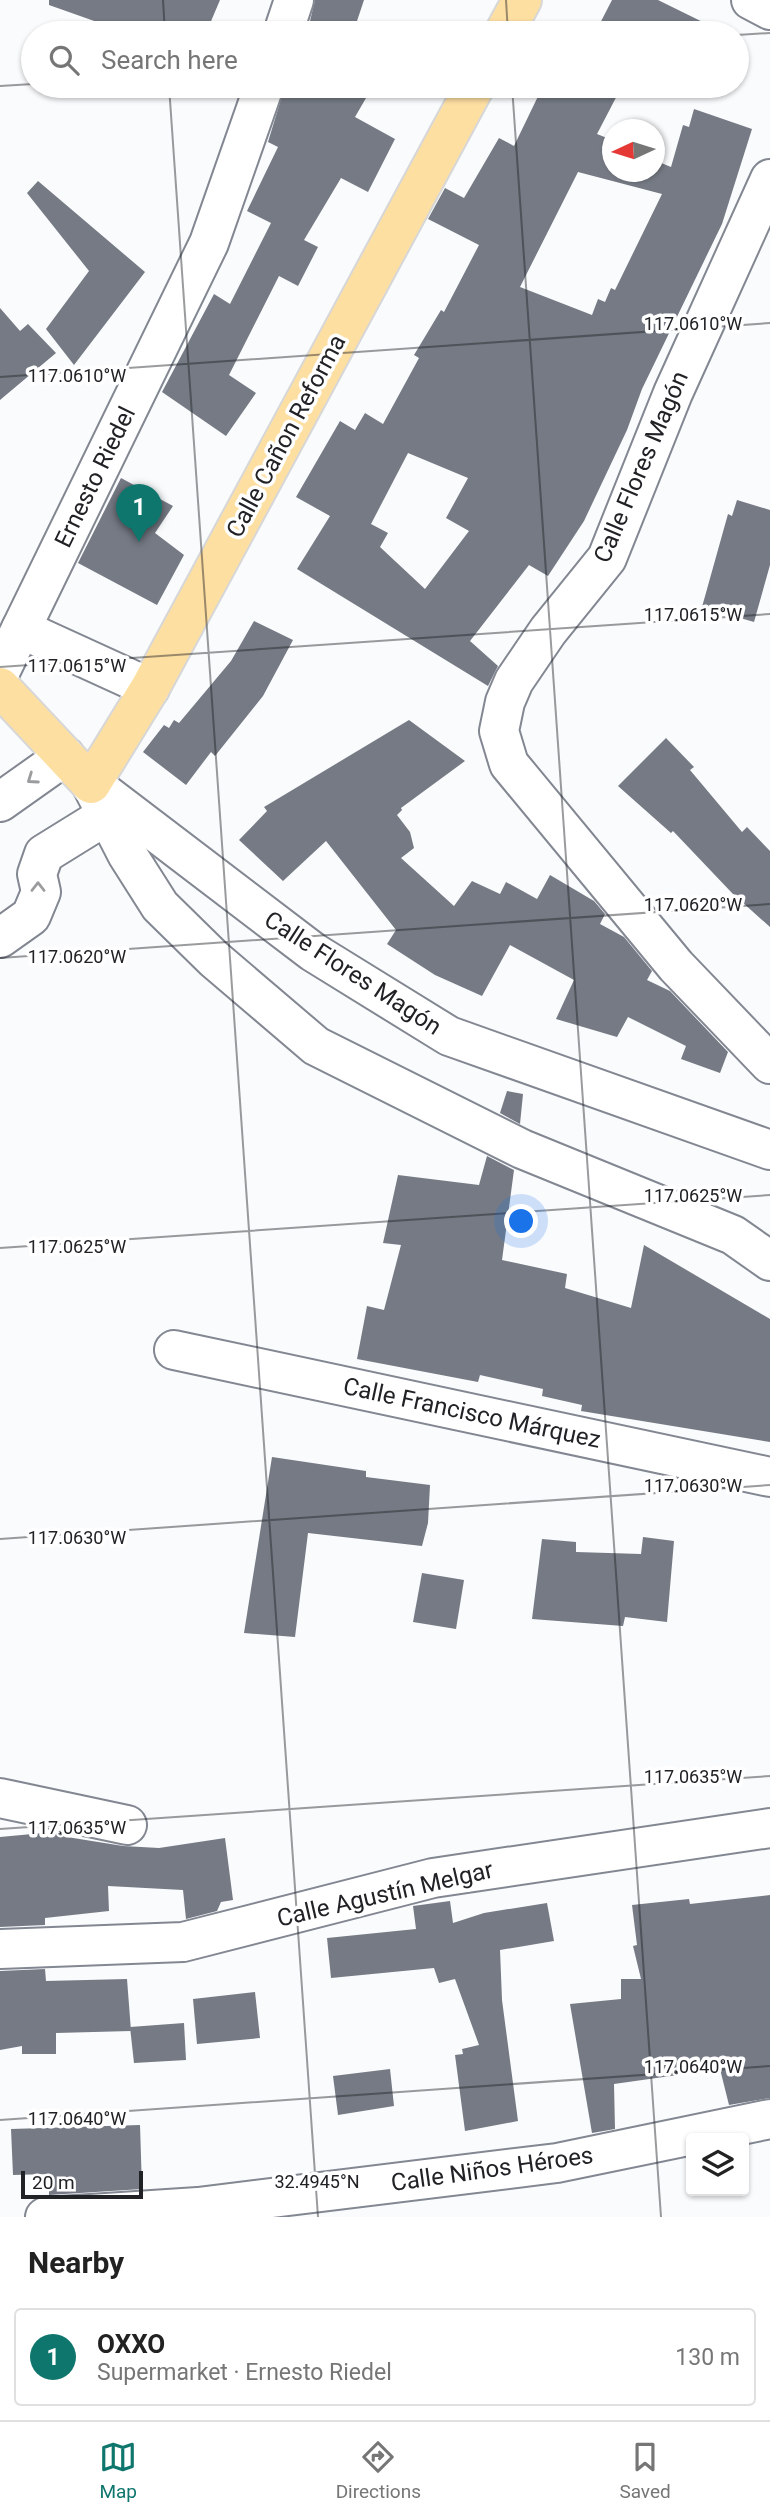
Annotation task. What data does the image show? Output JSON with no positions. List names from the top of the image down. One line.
{"streets":{"main road":["Calle Cañon Reforma","Calle Flores Magón"],"street":["Ernesto Riedel","Calle Francisco Márquez","Calle Agustín Melgar","Calle Niños Héroes"]},"crossings":[["Calle Cañon Reforma","Calle Flores Magón"]],"scale_bar":"20 m","north":"left","page":{"search":"Search here","pins":"1","scale":"20 m","heading":"Nearby","list":[{"mark":"1","name":"OXXO","note":"Supermarket · Ernesto Riedel","value":"130 m"}],"nav":["Map","Directions","Saved"]},"coordinates":["117.0610°W","117.0615°W","117.0620°W","117.0625°W","117.0630°W","117.0635°W","117.0640°W","32.4945°N"]}
